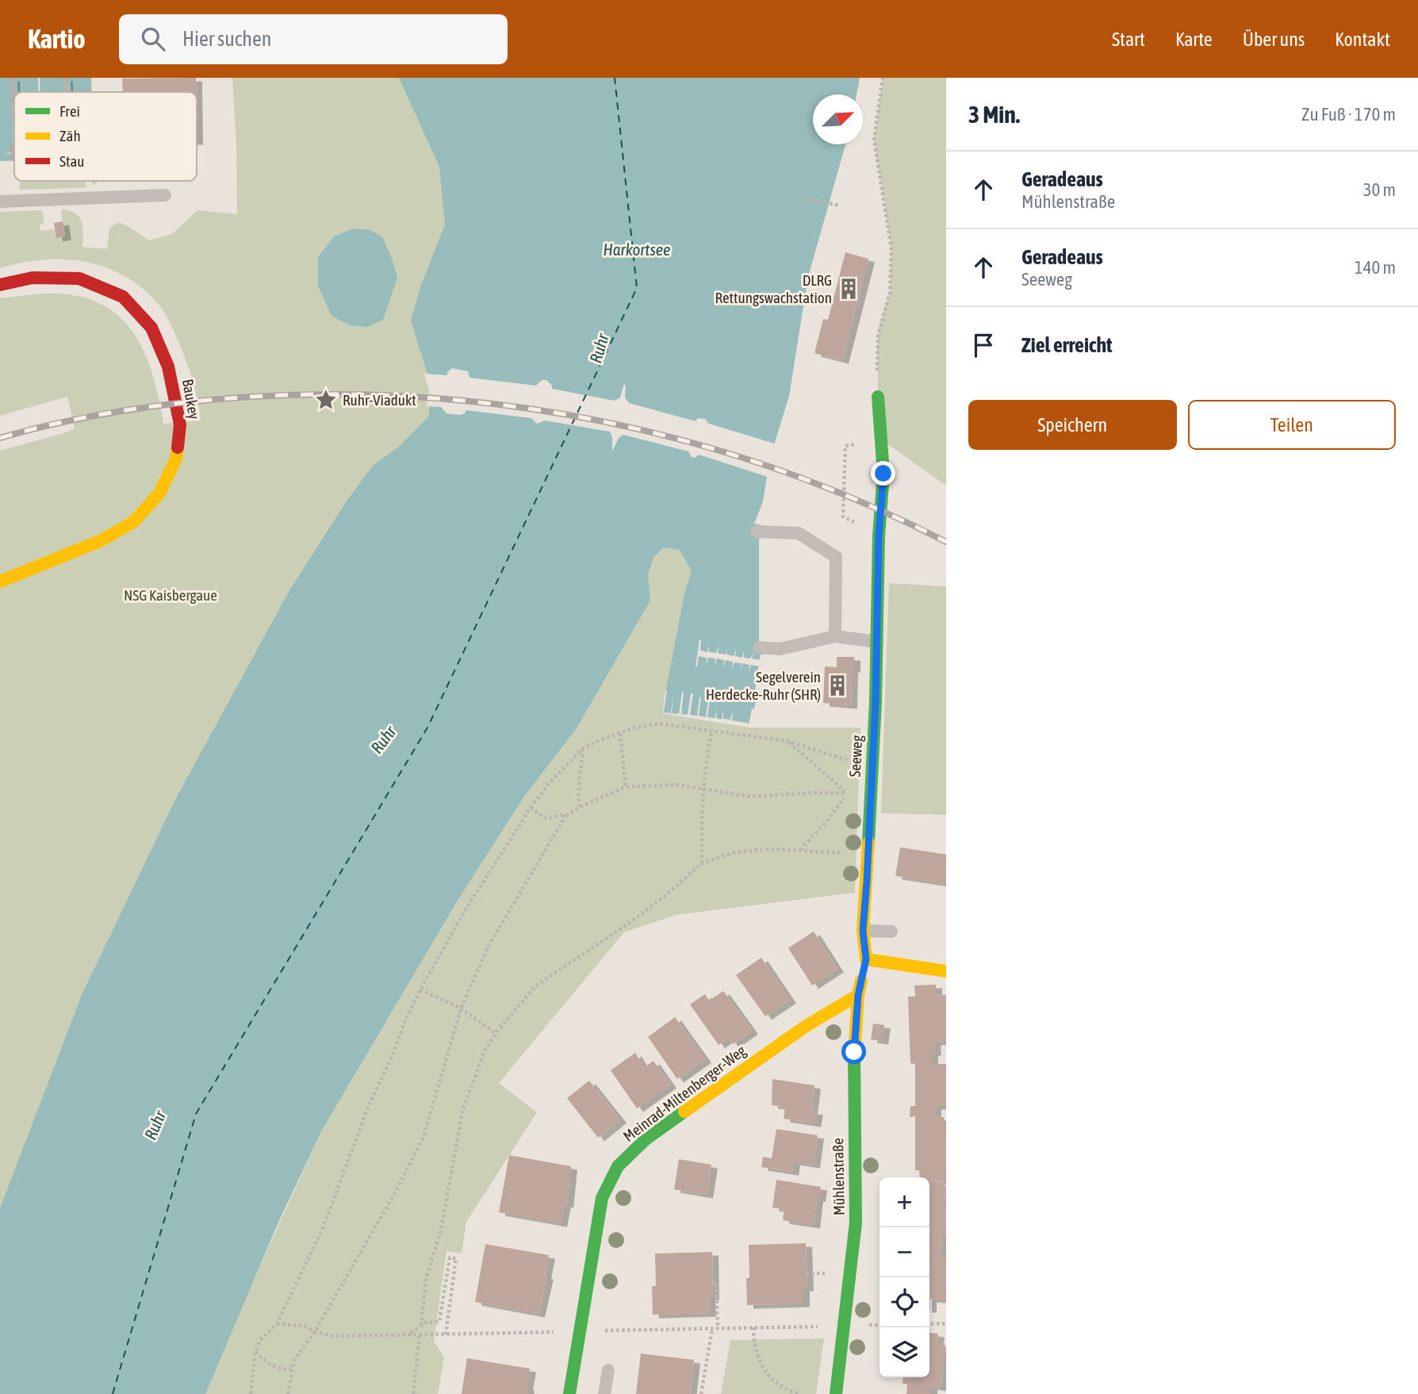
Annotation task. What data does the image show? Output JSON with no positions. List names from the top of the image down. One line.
{"streets":{"street":["Baukey","Seeweg","Meinrad-Miltenberger-Weg","Mühlenstraße"]},"crossings":[["Seeweg","Mühlenstraße"],["Meinrad-Miltenberger-Weg","Mühlenstraße"]],"water":["Harkortsee","Ruhr"],"parks":["NSG Kaisbergaue"],"places":{"building":["DLRG Rettungswachstation","Segelverein Herdecke-Ruhr (SHR)"],"place":["Ruhr-Viadukt"]},"legend":["Frei","Zäh","Stau"],"north":"top right","page":{"header":"Kartio","search":"Hier suchen","nav":["Start","Karte","Über uns","Kontakt"],"heading":["3 Min.","Zu Fuß · 170 m"],"list":[["Geradeaus","Mühlenstraße","30 m"],["Geradeaus","Seeweg","140 m"],"Ziel erreicht"],"buttons":["Speichern","Teilen"],"map_buttons":["+","−"]}}
